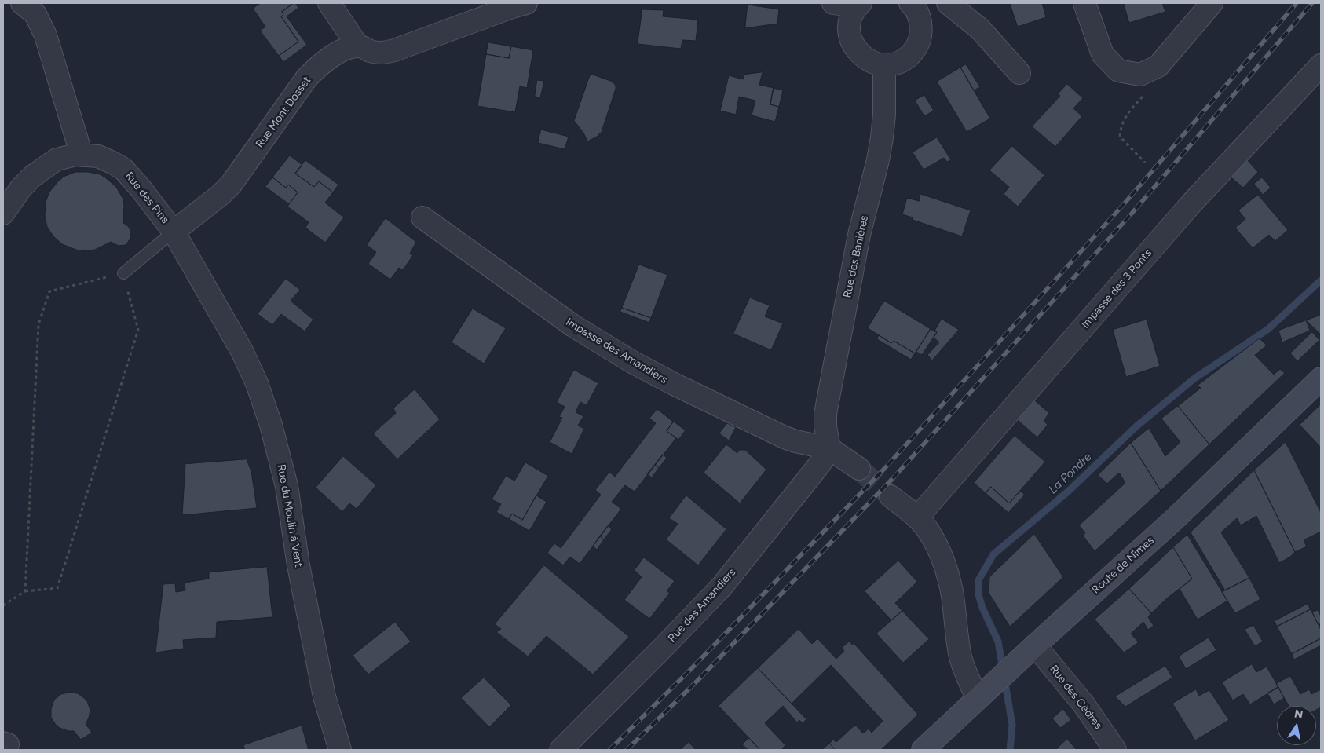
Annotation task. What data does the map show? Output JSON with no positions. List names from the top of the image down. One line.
{"streets":{"street":["Rue Mont Dosset","Rue des Pins","Rue des Banières","Impasse des 3 Ponts","Impasse des Amandiers","Rue du Moulin à Vent","Route de Nîmes","Rue des Amandiers","Rue des Cèdres"]},"crossings":[["Rue Mont Dosset","Rue des Pins"],["Rue Mont Dosset","Rue du Moulin à Vent"],["Rue des Pins","Rue du Moulin à Vent"],["Rue des Banières","Impasse des Amandiers"],["Rue des Banières","Rue des Amandiers"],["Impasse des Amandiers","Rue des Amandiers"],["Route de Nîmes","Rue des Cèdres"]],"water":["La Pondre"],"north":"top"}
